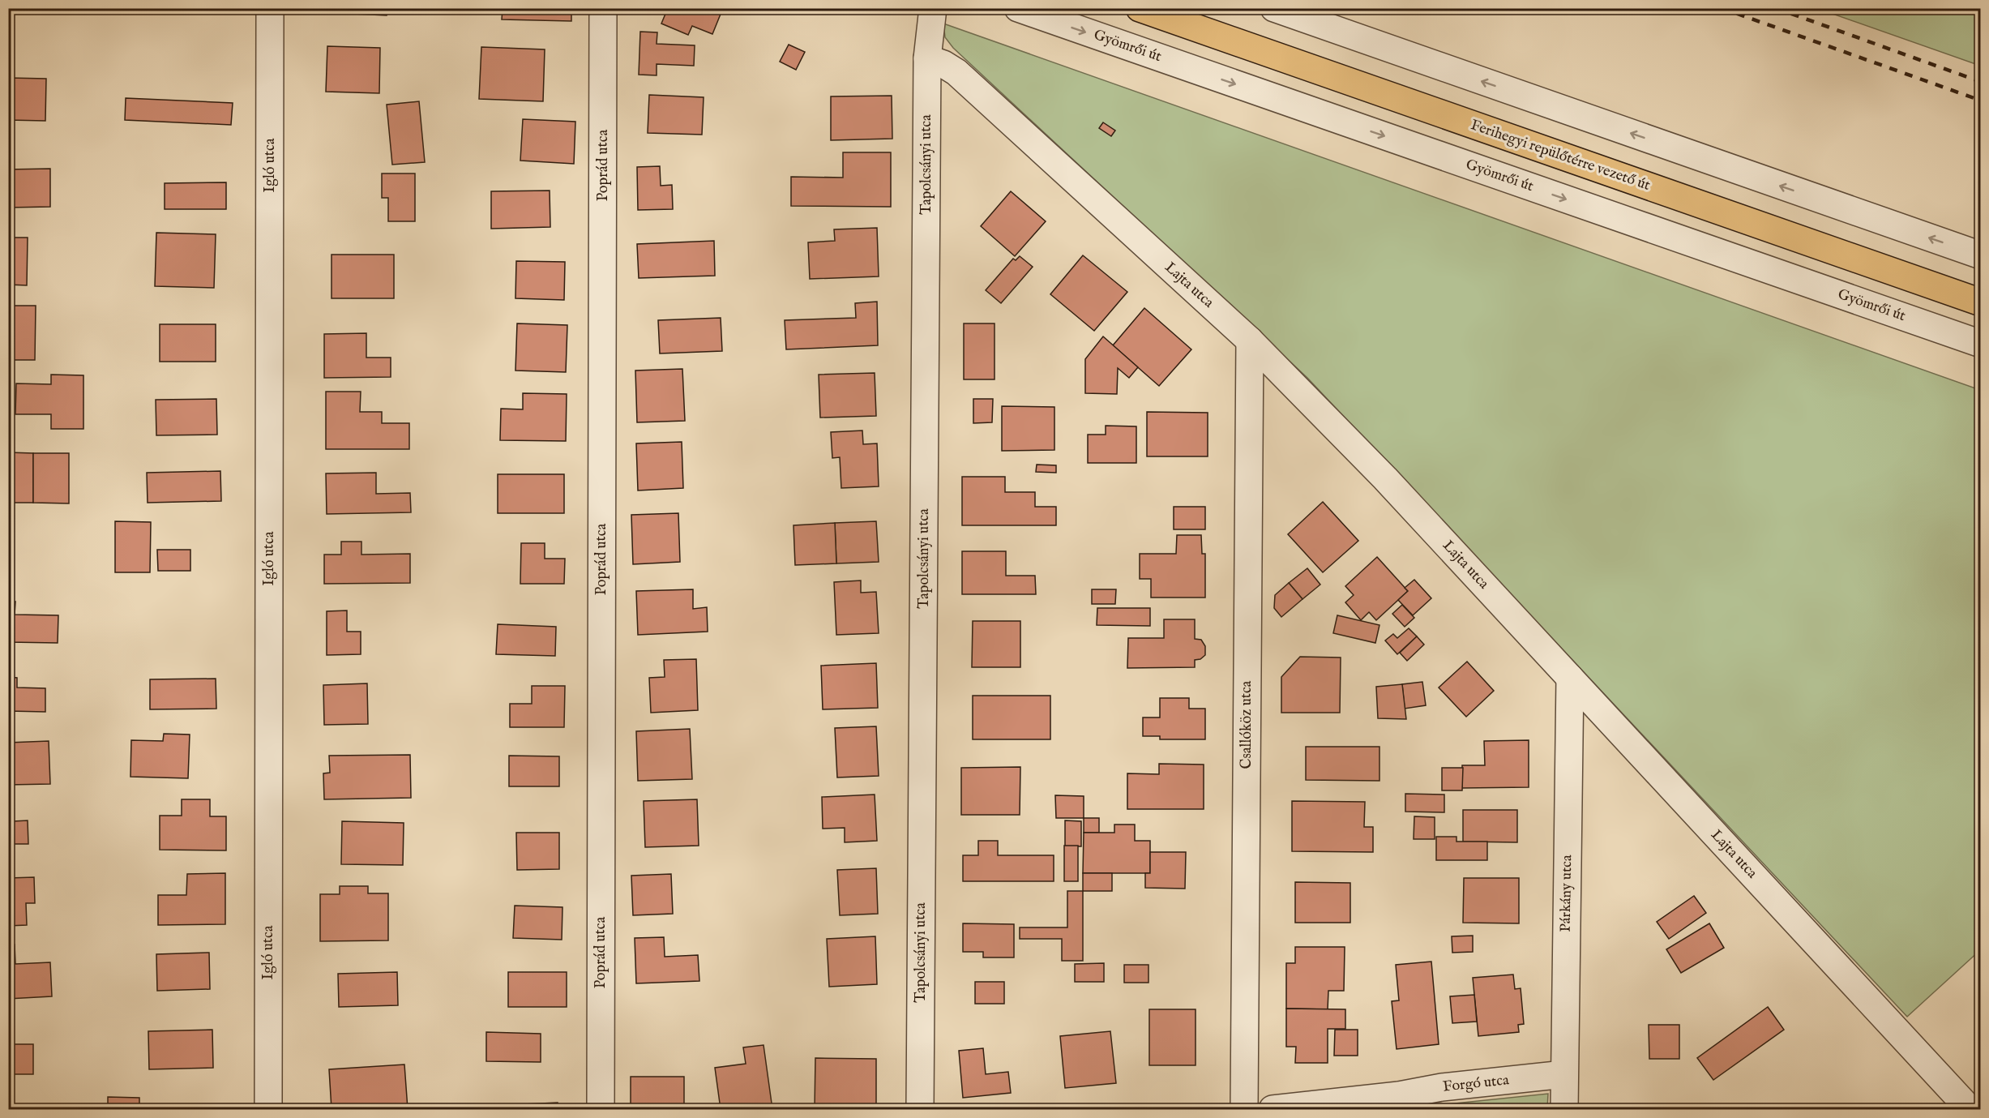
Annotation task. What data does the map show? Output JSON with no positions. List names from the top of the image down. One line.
{"streets":{"main road":["Ferihegyi repülőtérre vezető út"],"street":["Gyömrői út","Tapolcsányi utca","Igló utca","Poprád utca","Lajta utca","Csallóköz utca","Párkány utca","Forgó utca"]},"crossings":[["Tapolcsányi utca","Lajta utca"],["Lajta utca","Csallóköz utca"],["Lajta utca","Párkány utca"],["Párkány utca","Forgó utca"]]}
